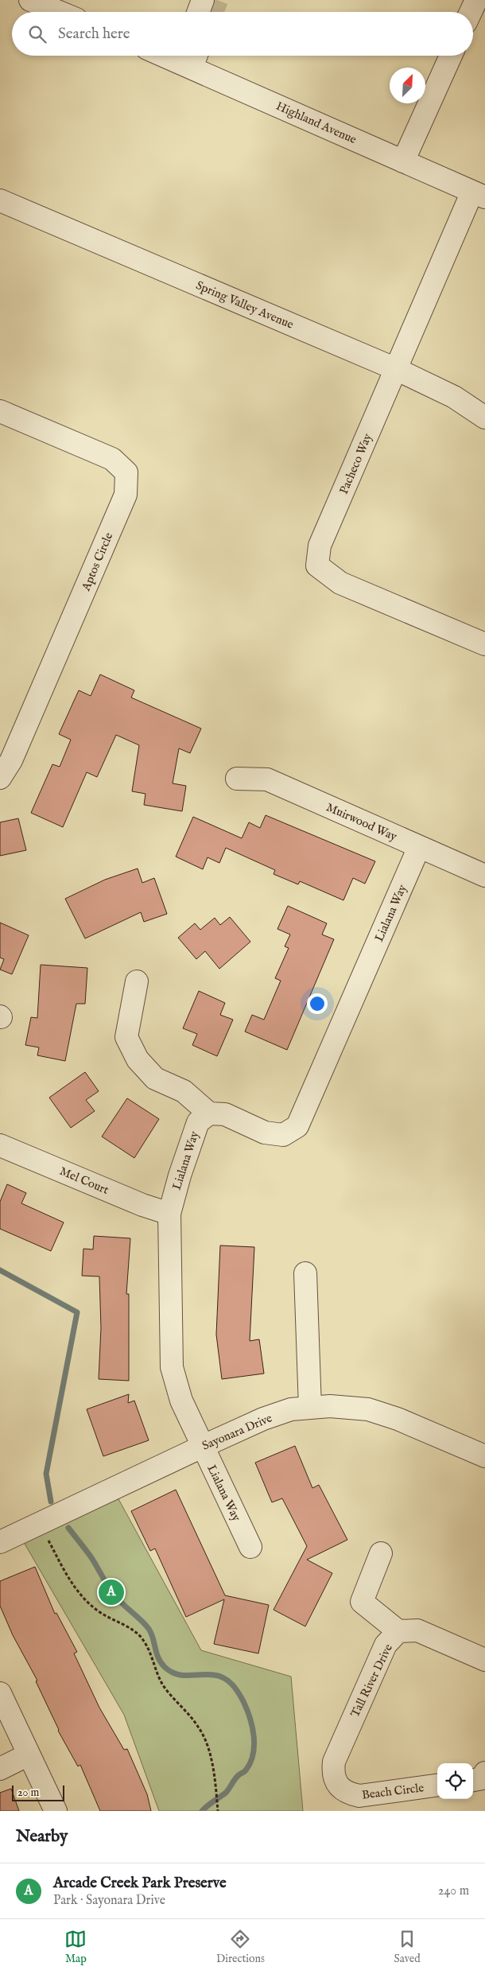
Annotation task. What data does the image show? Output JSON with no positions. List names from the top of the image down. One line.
{"streets":{"street":["Highland Avenue","Spring Valley Avenue","Pacheco Way","Aptos Circle","Muirwood Way","Lialana Way","Mel Court","Sayonara Drive","Tall River Drive","Beach Circle"]},"crossings":[["Highland Avenue","Pacheco Way"],["Spring Valley Avenue","Pacheco Way"],["Muirwood Way","Lialana Way"],["Lialana Way","Mel Court"],["Lialana Way","Sayonara Drive"],["Tall River Drive","Beach Circle"]],"scale_bar":"20 m","north":"top right","page":{"search":"Search here","pins":"A","scale":"20 m","heading":"Nearby","list":[{"mark":"A","name":"Arcade Creek Park Preserve","note":"Park · Sayonara Drive","value":"240 m"}],"nav":["Map","Directions","Saved"]}}
